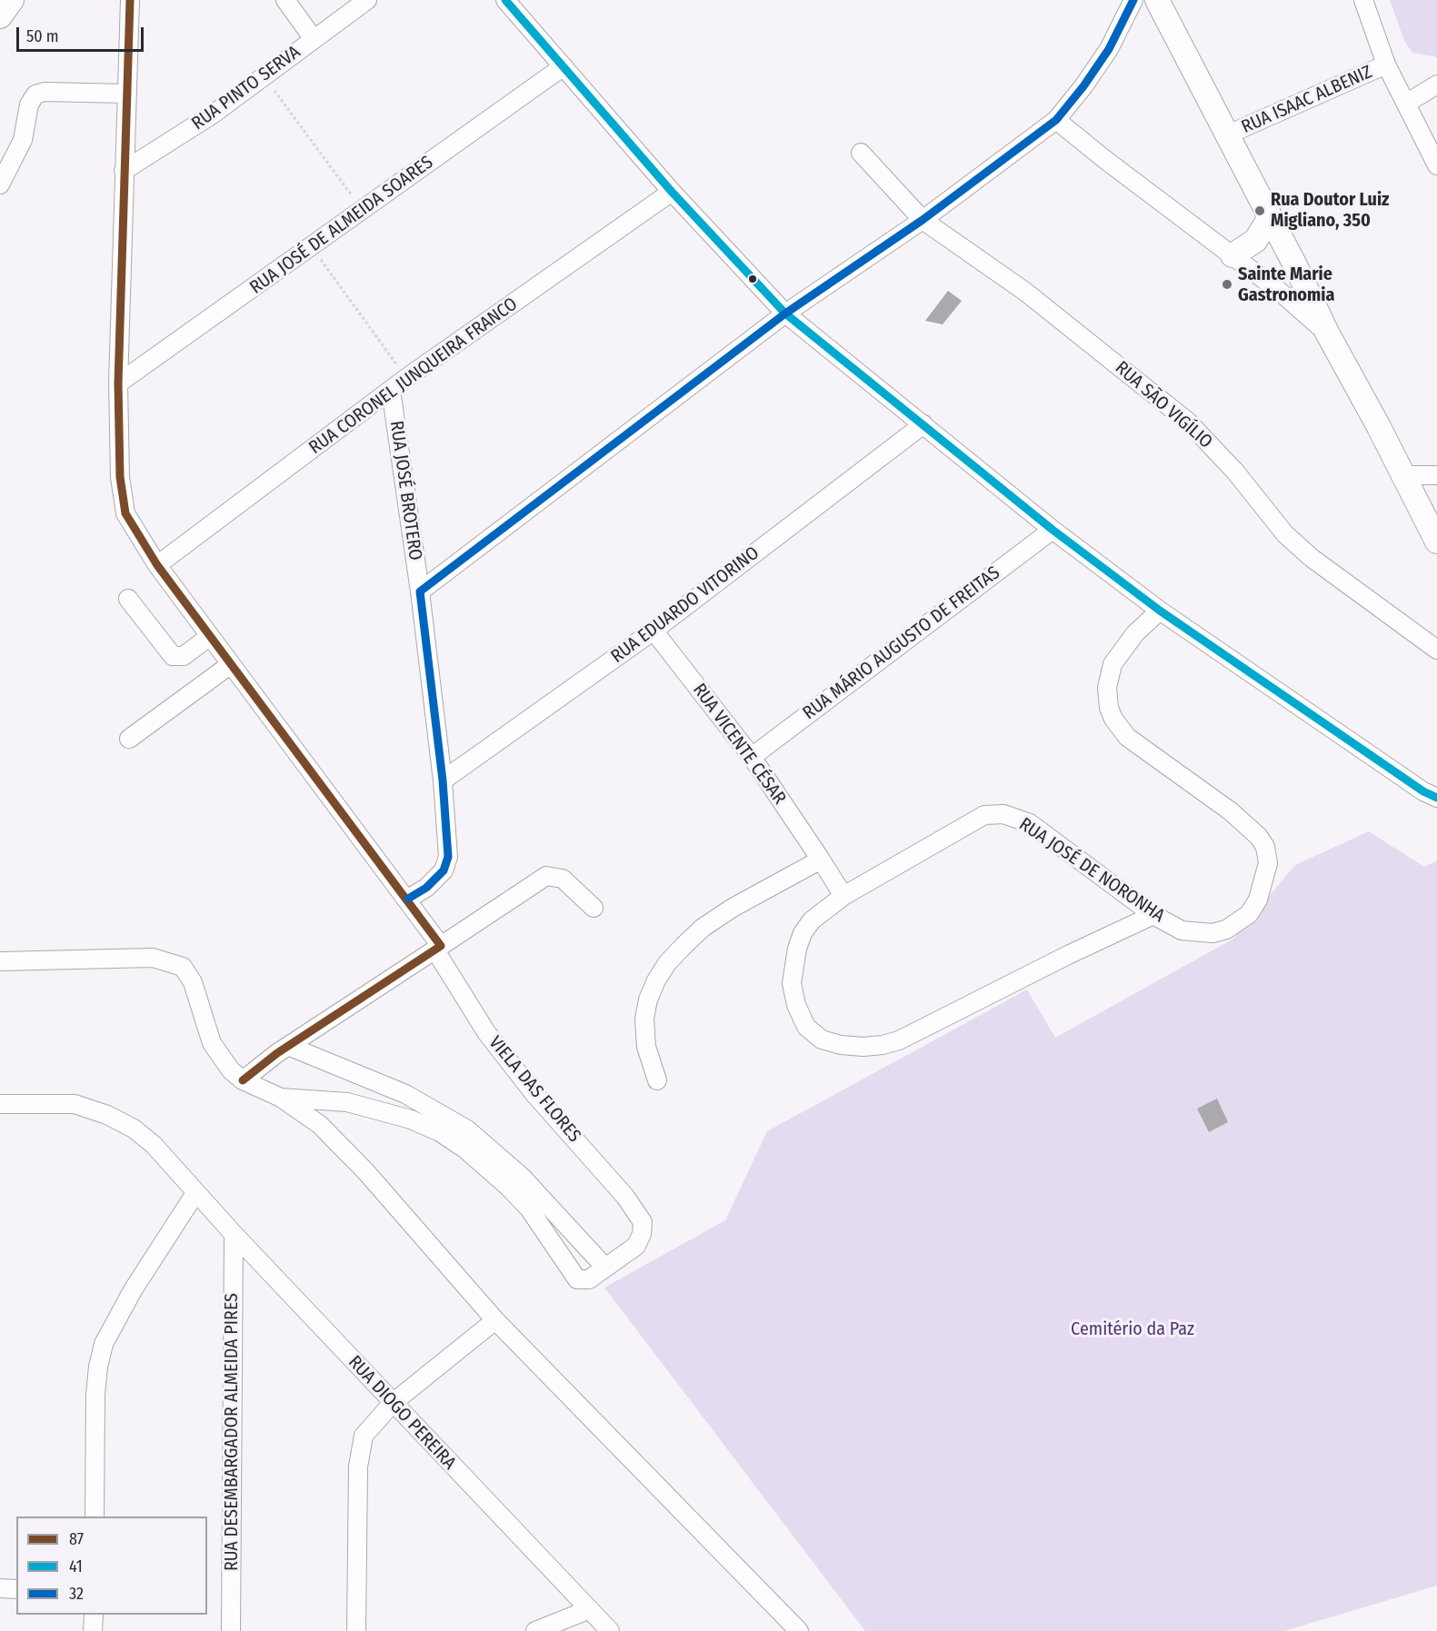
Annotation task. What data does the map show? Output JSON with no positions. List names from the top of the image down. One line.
{"streets":{"street":["RUA PINTO SERVA","RUA ISAAC ALBENIZ","RUA JOSÉ DE ALMEIDA SOARES","RUA CORONEL JUNQUEIRA FRANCO","RUA SÃO VIGÍLIO","RUA JOSÉ BROTERO","RUA EDUARDO VITORINO","RUA MÁRIO AUGUSTO DE FREITAS","RUA VICENTE CÉSAR","RUA JOSÉ DE NORONHA","VIELA DAS FLORES","RUA DIOGO PEREIRA","RUA DESEMBARGADOR ALMEIDA PIRES"]},"crossings":[["RUA PINTO SERVA","VIELA DAS FLORES"],["RUA JOSÉ DE ALMEIDA SOARES","VIELA DAS FLORES"],["RUA CORONEL JUNQUEIRA FRANCO","RUA JOSÉ BROTERO"],["RUA CORONEL JUNQUEIRA FRANCO","VIELA DAS FLORES"],["RUA JOSÉ BROTERO","RUA EDUARDO VITORINO"],["RUA JOSÉ BROTERO","VIELA DAS FLORES"],["RUA EDUARDO VITORINO","RUA VICENTE CÉSAR"],["RUA MÁRIO AUGUSTO DE FREITAS","RUA VICENTE CÉSAR"],["RUA VICENTE CÉSAR","RUA JOSÉ DE NORONHA"],["RUA DIOGO PEREIRA","RUA DESEMBARGADOR ALMEIDA PIRES"]],"parks":["Cemitério da Paz"],"places":["Rua Doutor Luiz Migliano, 350","Sainte Marie Gastronomia"],"lines":["transit line 87","transit line 41","transit line 32"],"legend":["87","41","32"],"scale_bar":"50 m"}
